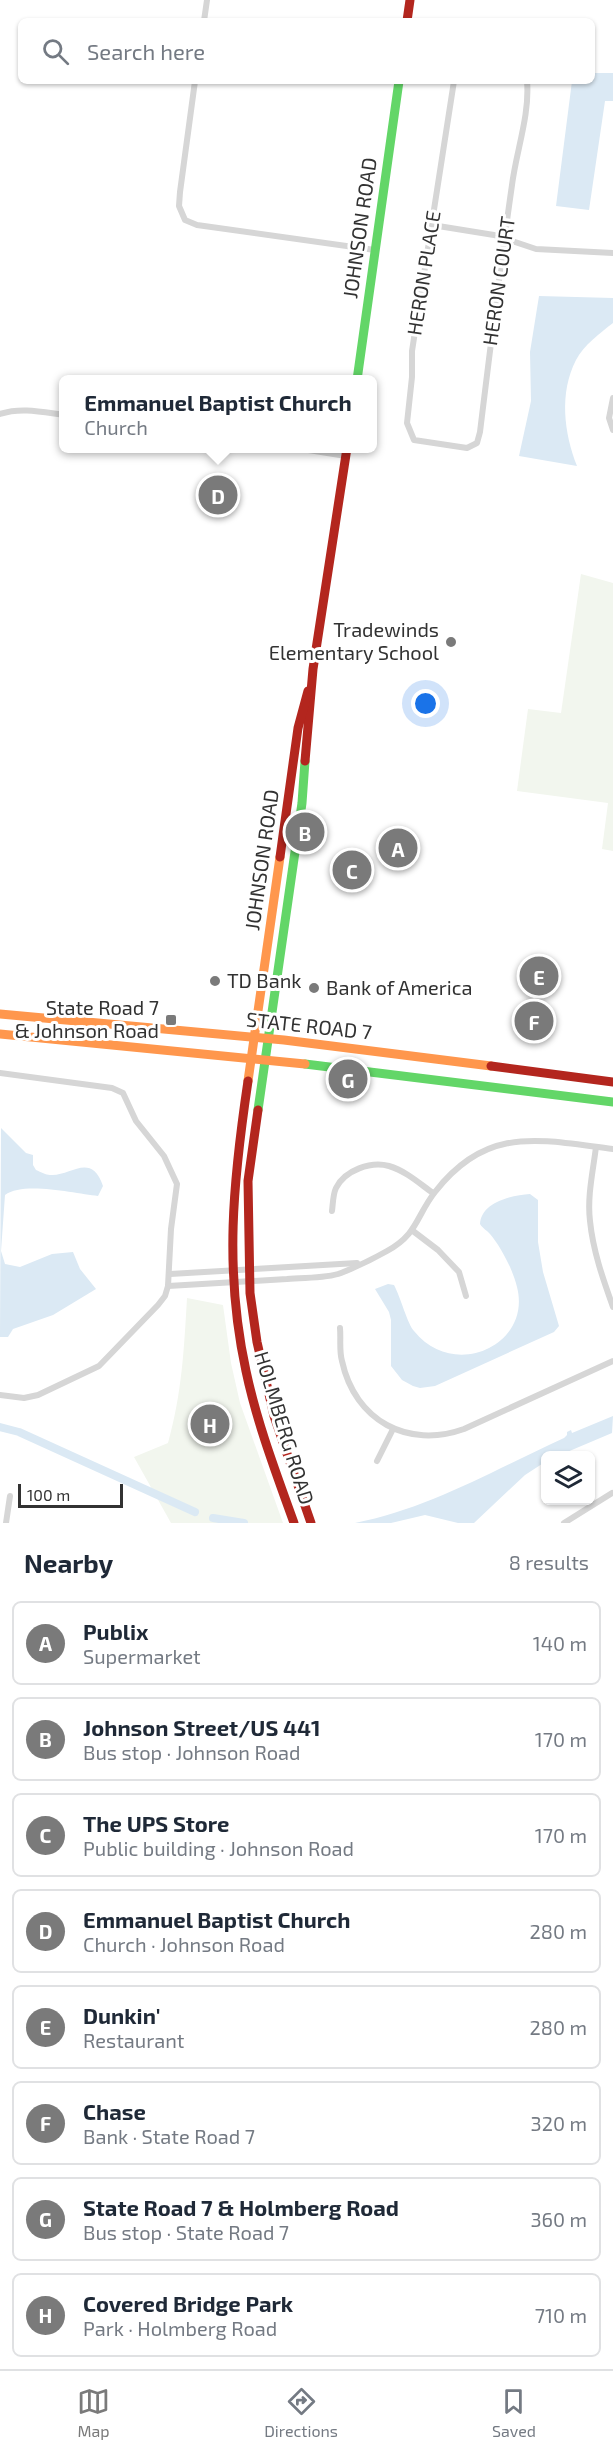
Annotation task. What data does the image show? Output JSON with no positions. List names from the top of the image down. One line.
{"streets":{"street":["JOHNSON ROAD","HERON PLACE","HERON COURT","STATE ROAD 7","HOLMBERG ROAD"]},"crossings":[["JOHNSON ROAD","STATE ROAD 7"],["JOHNSON ROAD","HOLMBERG ROAD"],["HERON PLACE","HERON COURT"],["STATE ROAD 7","HOLMBERG ROAD"]],"places":{"other":["Tradewinds Elementary School","TD Bank","Bank of America"],"transit":["State Road 7 & Johnson Road"]},"scale_bar":"100 m","page":{"search":"Search here","popup":["Emmanuel Baptist Church","Church"],"pins":["D","B","A","C","E","F","G","H"],"scale":"100 m","heading":["Nearby","8 results"],"list":[{"mark":"A","name":"Publix","note":"Supermarket","value":"140 m"},{"mark":"B","name":"Johnson Street/US 441","note":"Bus stop · Johnson Road","value":"170 m"},{"mark":"C","name":"The UPS Store","note":"Public building · Johnson Road","value":"170 m"},{"mark":"D","name":"Emmanuel Baptist Church","note":"Church · Johnson Road","value":"280 m"},{"mark":"E","name":"Dunkin'","note":"Restaurant","value":"280 m"},{"mark":"F","name":"Chase","note":"Bank · State Road 7","value":"320 m"},{"mark":"G","name":"State Road 7 & Holmberg Road","note":"Bus stop · State Road 7","value":"360 m"},{"mark":"H","name":"Covered Bridge Park","note":"Park · Holmberg Road","value":"710 m"}],"nav":["Map","Directions","Saved"]}}
